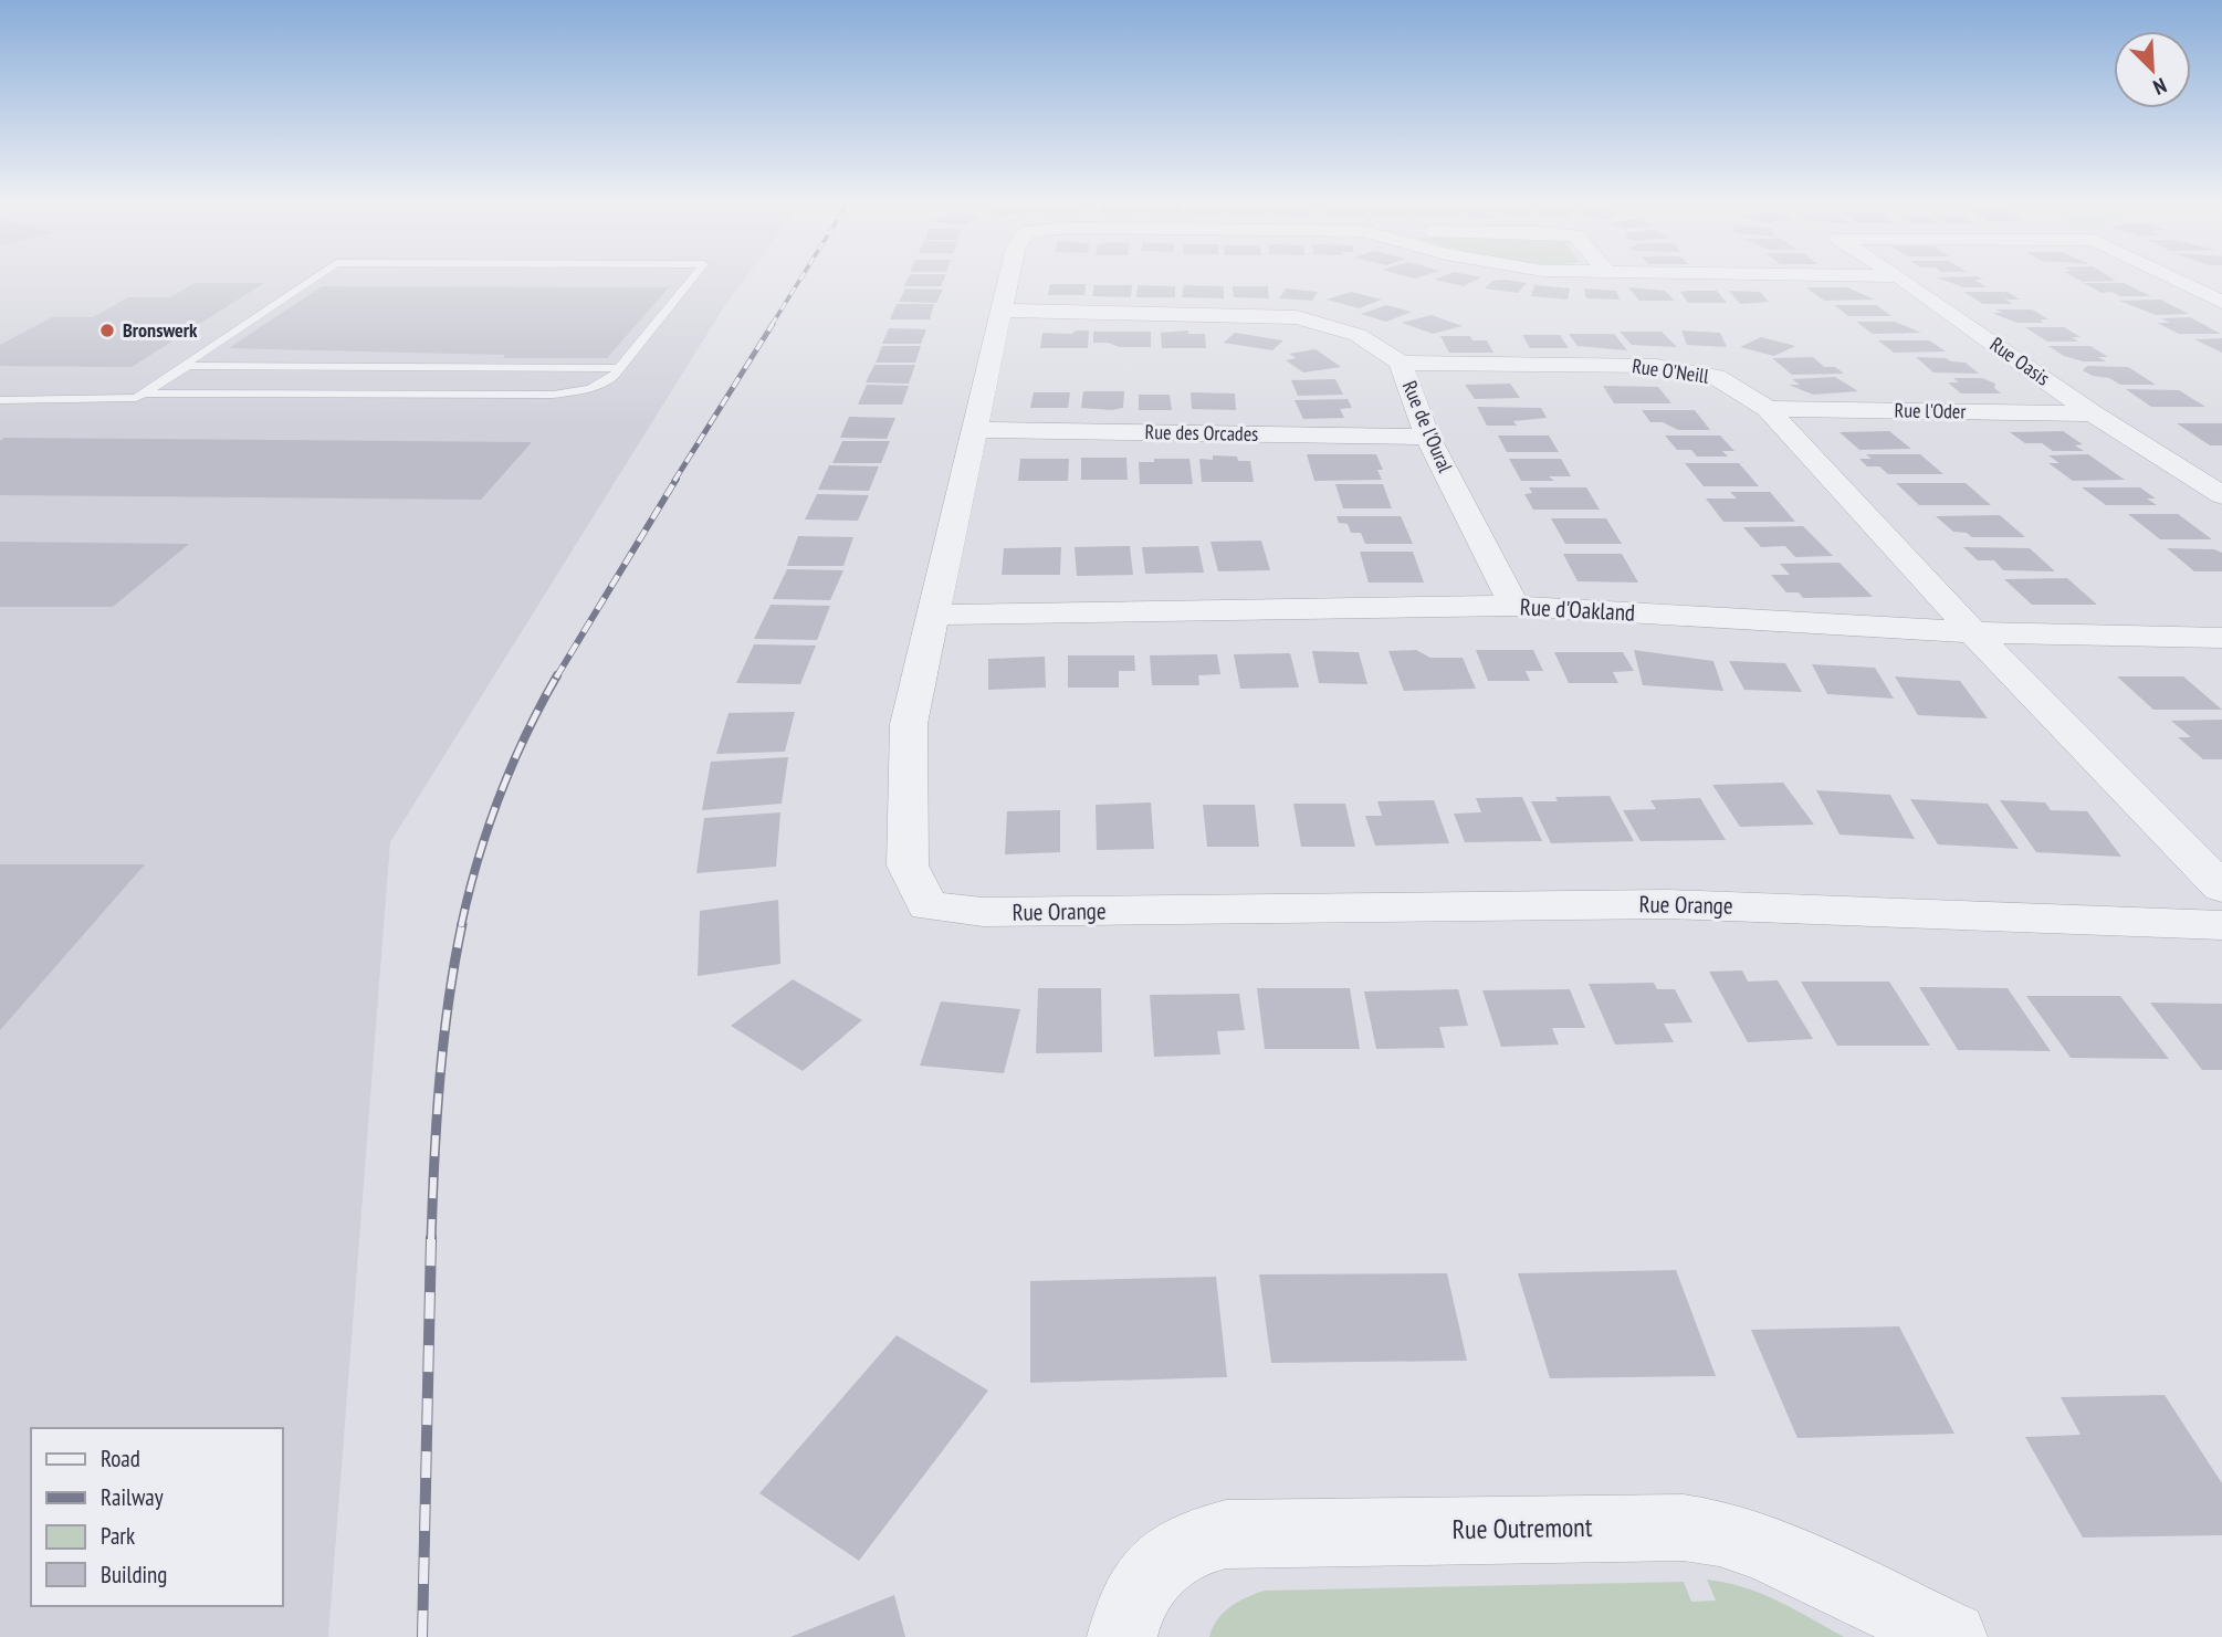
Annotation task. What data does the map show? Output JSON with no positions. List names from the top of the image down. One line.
{"streets":{"street":["Rue Oasis","Rue O'Neill","Rue l'Oder","Rue de l'Oural","Rue des Orcades","Rue d'Oakland","Rue Orange","Rue Outremont"]},"crossings":[["Rue Oasis","Rue l'Oder"],["Rue O'Neill","Rue l'Oder"],["Rue O'Neill","Rue de l'Oural"],["Rue O'Neill","Rue d'Oakland"],["Rue de l'Oural","Rue des Orcades"],["Rue de l'Oural","Rue d'Oakland"],["Rue de l'Oural","Rue Orange"],["Rue des Orcades","Rue Orange"],["Rue d'Oakland","Rue Orange"]],"places":["Bronswerk"],"legend":["Road","Railway","Park","Building"],"north":"bottom right"}
